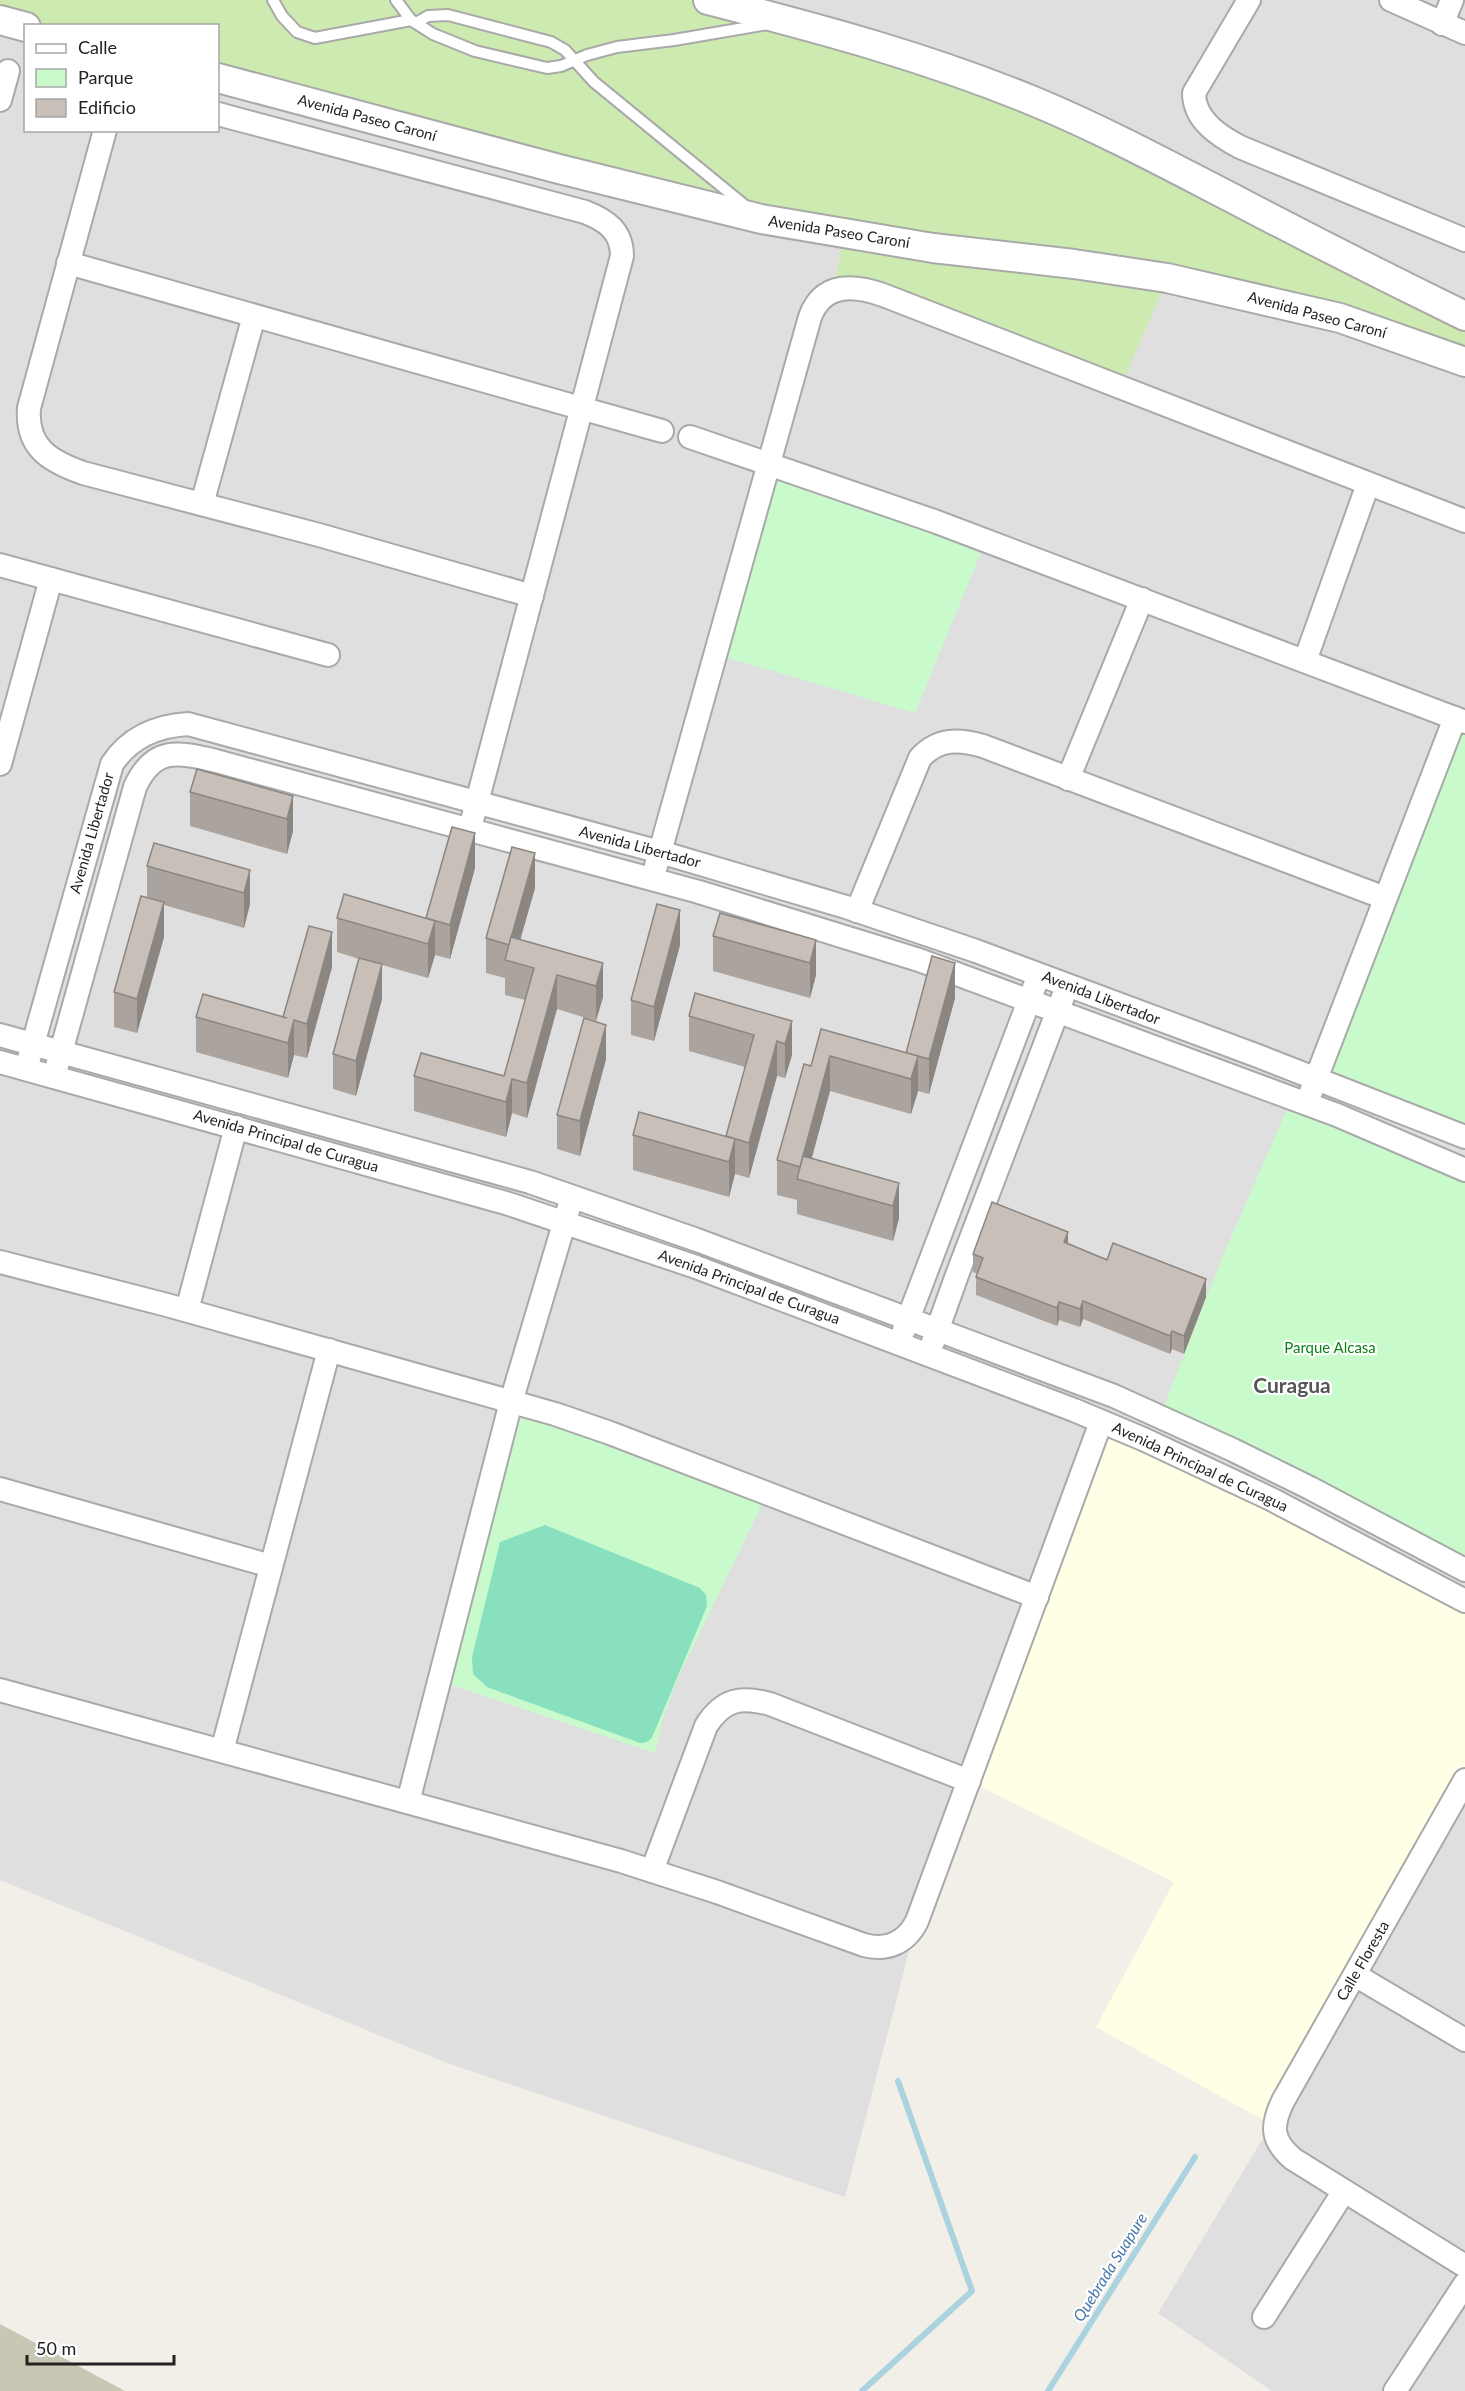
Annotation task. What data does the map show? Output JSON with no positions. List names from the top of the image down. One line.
{"streets":{"street":["Avenida Paseo Caroní","Avenida Libertador","Avenida Principal de Curagua","Calle Floresta"]},"crossings":[["Avenida Libertador","Avenida Principal de Curagua"]],"districts":["Curagua"],"water":["Quebrada Suapure"],"parks":["Parque Alcasa"],"legend":["Calle","Parque","Edificio"],"scale_bar":"50 m"}
